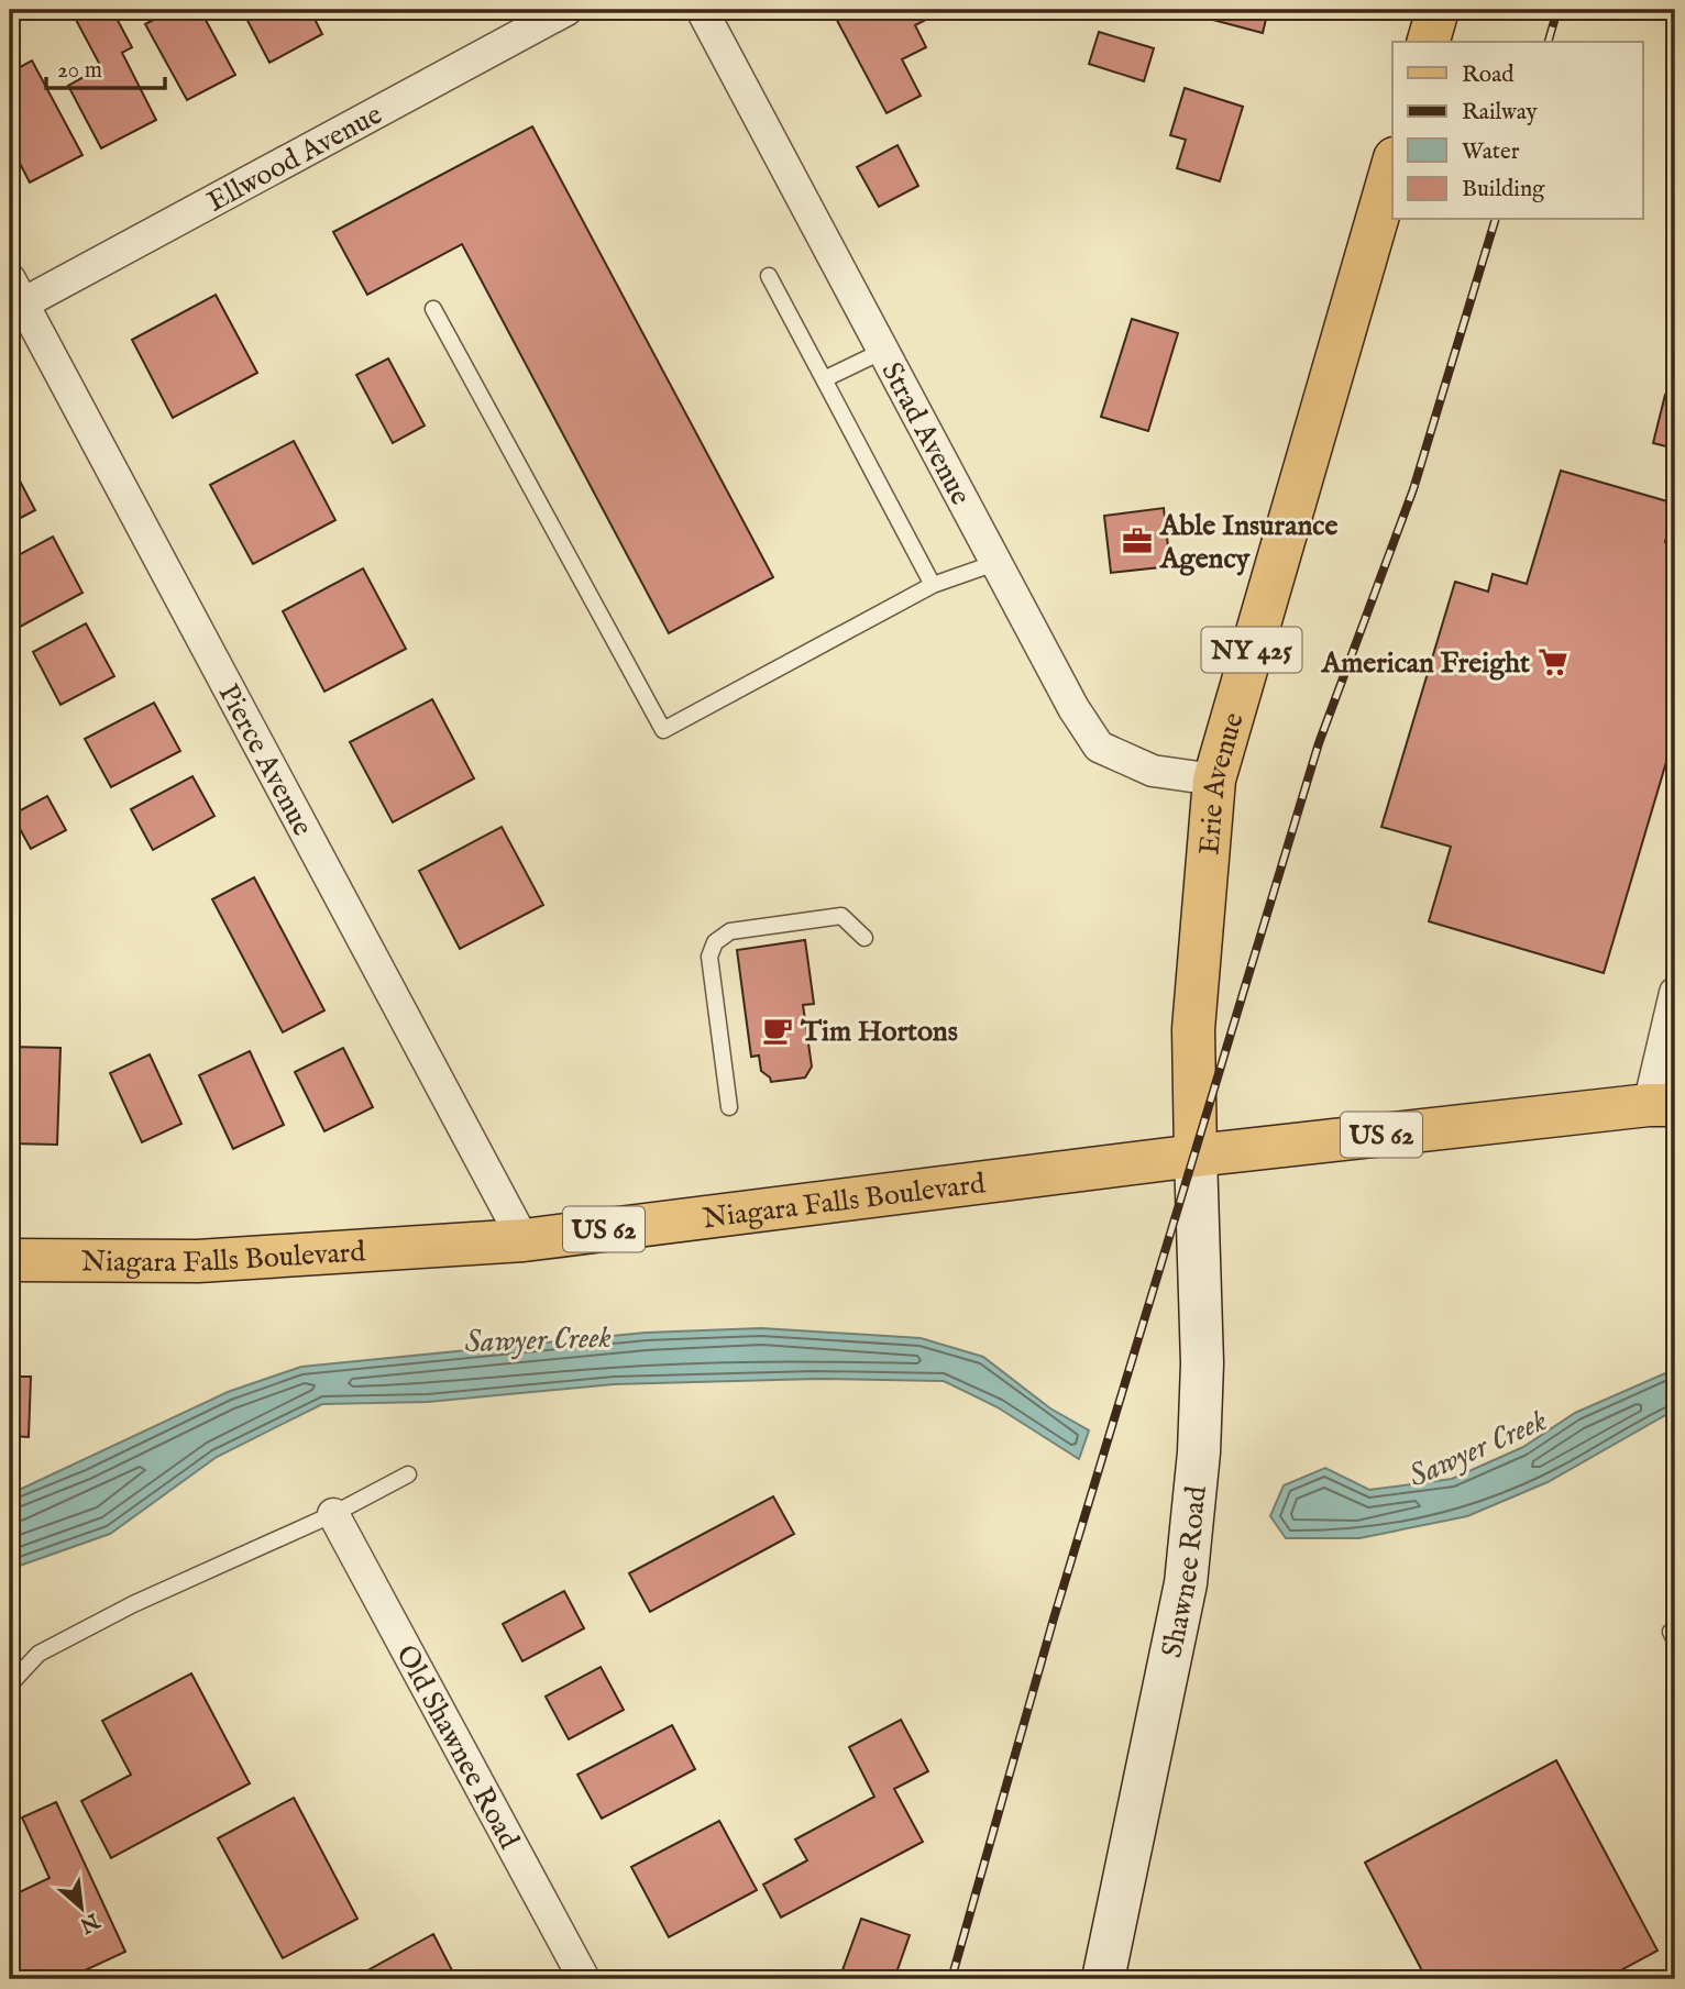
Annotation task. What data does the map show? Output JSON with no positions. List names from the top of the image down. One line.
{"streets":{"main road":["NY 425","Erie Avenue","US 62","Niagara Falls Boulevard","Shawnee Road"],"street":["Ellwood Avenue","Strad Avenue","Pierce Avenue","Old Shawnee Road"]},"crossings":[["Ellwood Avenue","Pierce Avenue"],["Strad Avenue","Erie Avenue"],["Pierce Avenue","Niagara Falls Boulevard"],["Erie Avenue","Niagara Falls Boulevard"],["Erie Avenue","Shawnee Road"],["Niagara Falls Boulevard","Shawnee Road"]],"water":["Sawyer Creek"],"places":{"office":["Able Insurance Agency"],"supermarket":["American Freight"],"cafe":["Tim Hortons"]},"legend":["Road","Railway","Water","Building"],"scale_bar":"20 m","north":"bottom right"}
